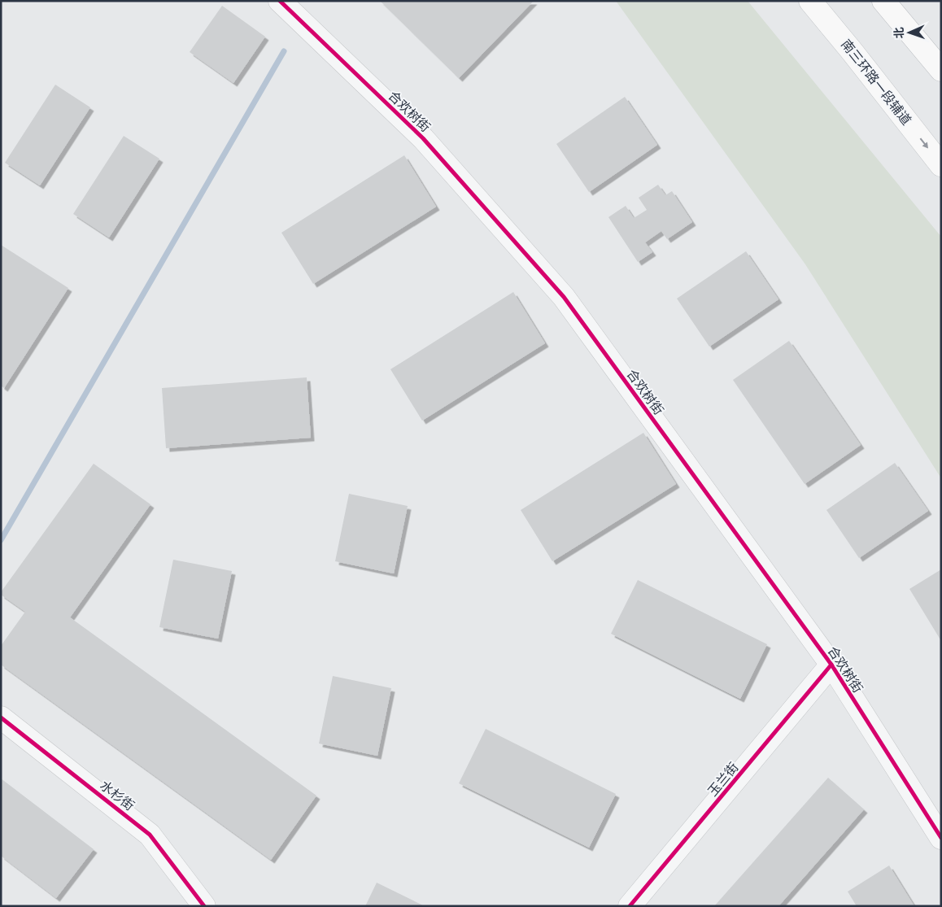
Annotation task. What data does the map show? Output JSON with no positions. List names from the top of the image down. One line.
{"streets":{"main road":["南三环路一段辅道"],"street":["合欢树街","玉兰街","水杉街"]},"crossings":[["合欢树街","玉兰街"]],"north":"left"}
